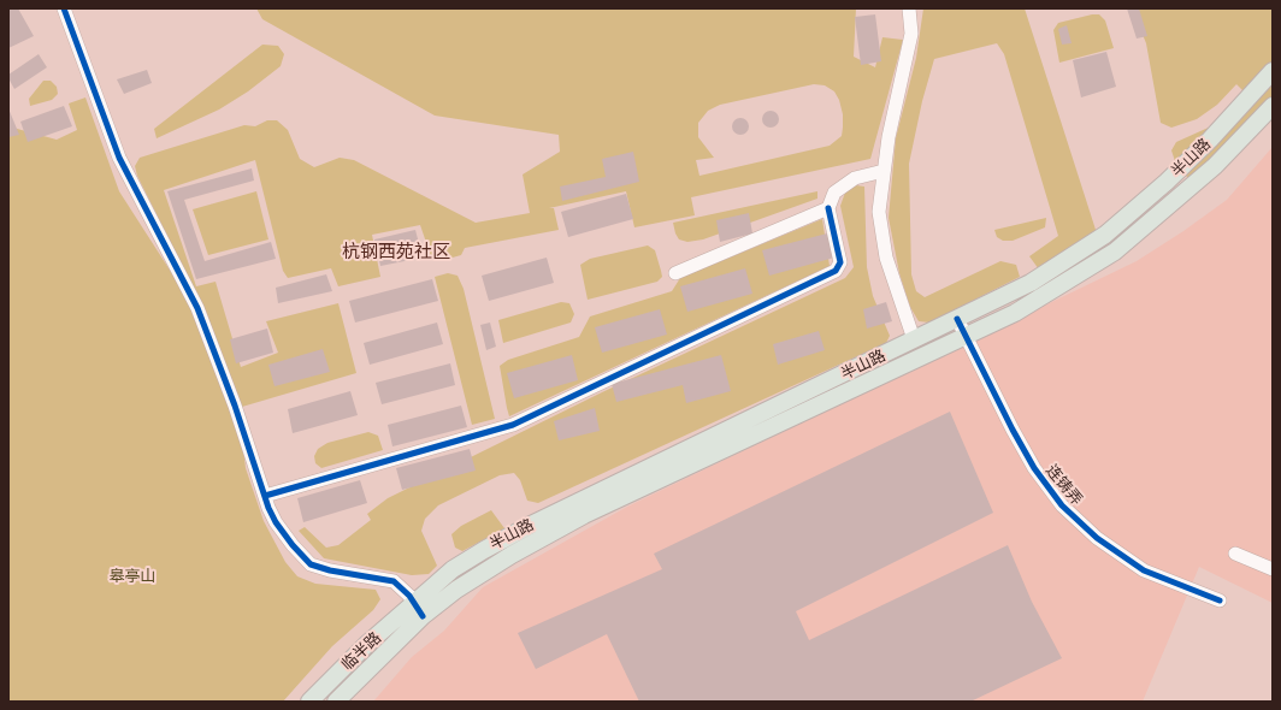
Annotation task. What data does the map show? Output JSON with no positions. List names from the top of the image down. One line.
{"streets":{"main road":["半山路","临半路"],"street":["连铸弄"]},"crossings":[["半山路","连铸弄"],["半山路","临半路"]],"districts":["杭钢西苑社区"],"parks":["皋亭山"]}
